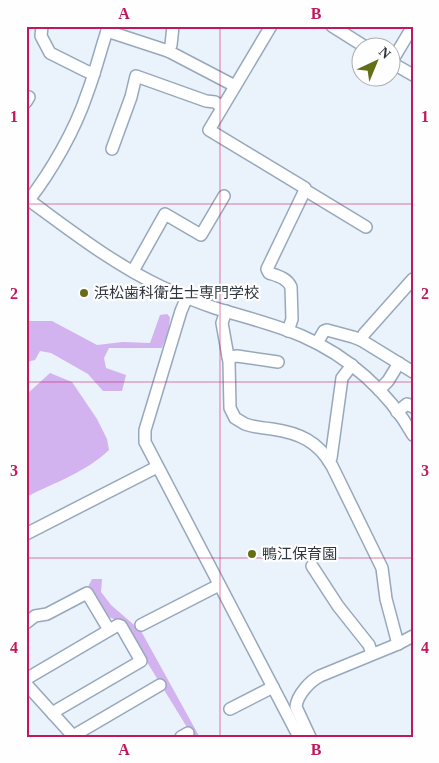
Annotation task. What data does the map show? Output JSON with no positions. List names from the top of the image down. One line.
{"places":["浜松歯科衛生士専門学校","鴨江保育園"],"north":"top right","grid":{"columns":["A","B"],"rows":["1","2","3","4"]}}
